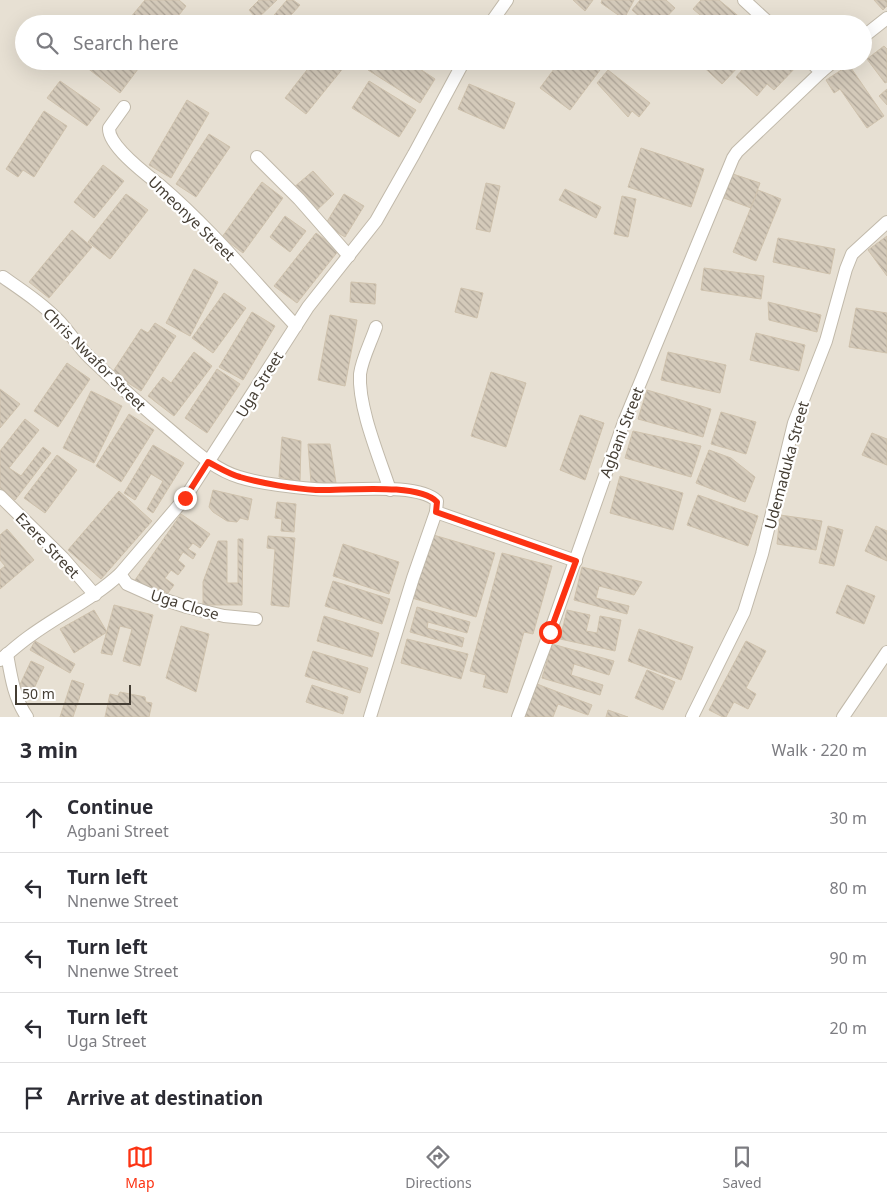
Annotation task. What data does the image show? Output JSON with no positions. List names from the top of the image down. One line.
{"streets":{"street":["Umeonye Street","Chris Nwafor Street","Uga Street","Agbani Street","Udemaduka Street","Ezere Street","Uga Close"]},"crossings":[["Umeonye Street","Uga Street"],["Chris Nwafor Street","Uga Street"],["Uga Street","Ezere Street"],["Uga Street","Uga Close"]],"scale_bar":"50 m","page":{"search":"Search here","scale":"50 m","heading":["3 min","Walk · 220 m"],"list":[["Continue","Agbani Street","30 m"],["Turn left","Nnenwe Street","80 m"],["Turn left","Nnenwe Street","90 m"],["Turn left","Uga Street","20 m"],"Arrive at destination"],"nav":["Map","Directions","Saved"]}}
